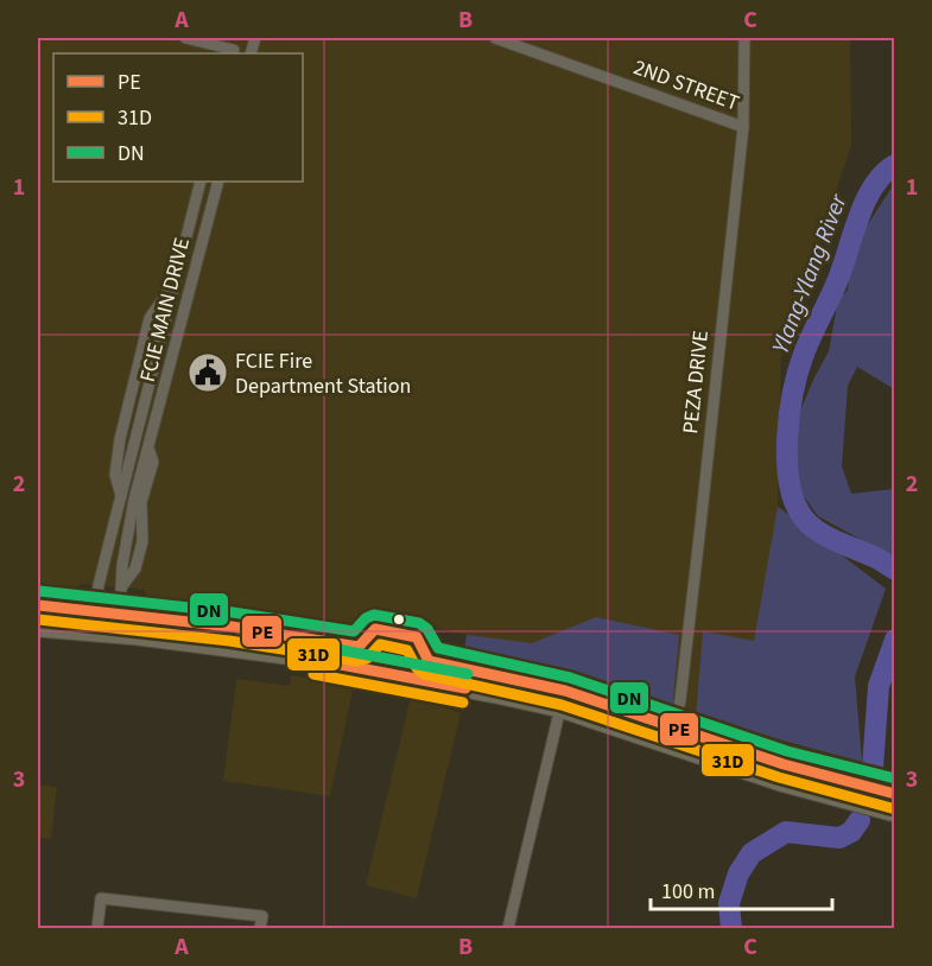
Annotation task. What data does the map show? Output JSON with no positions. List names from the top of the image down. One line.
{"streets":{"street":["2ND STREET","FCIE MAIN DRIVE","PEZA DRIVE"]},"crossings":[["2ND STREET","PEZA DRIVE"]],"water":["Ylang-Ylang River"],"places":{"public building":["FCIE Fire Department Station"]},"lines":["transit line DN","transit line PE","transit line 31D"],"legend":["PE","31D","DN"],"scale_bar":"100 m","grid":{"columns":["A","B","C"],"rows":["1","2","3"]}}
